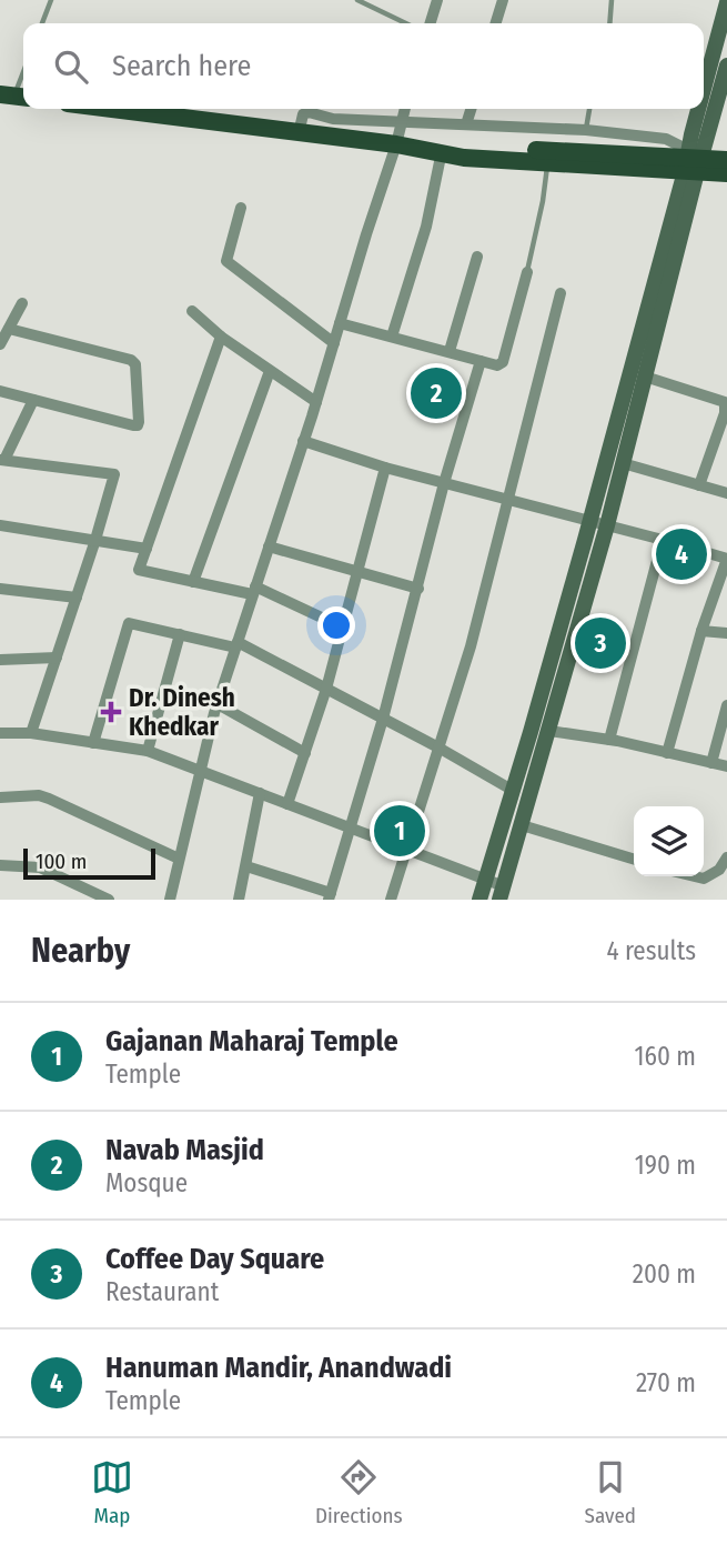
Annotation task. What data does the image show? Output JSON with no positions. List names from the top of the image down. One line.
{"places":{"health":["Dr. Dinesh Khedkar"]},"scale_bar":"100 m","page":{"search":"Search here","pins":["2","4","3","1"],"scale":"100 m","heading":["Nearby","4 results"],"list":[{"mark":"1","name":"Gajanan Maharaj Temple","note":"Temple","value":"160 m"},{"mark":"2","name":"Navab Masjid","note":"Mosque","value":"190 m"},{"mark":"3","name":"Coffee Day Square","note":"Restaurant","value":"200 m"},{"mark":"4","name":"Hanuman Mandir, Anandwadi","note":"Temple","value":"270 m"}],"nav":["Map","Directions","Saved"]}}
